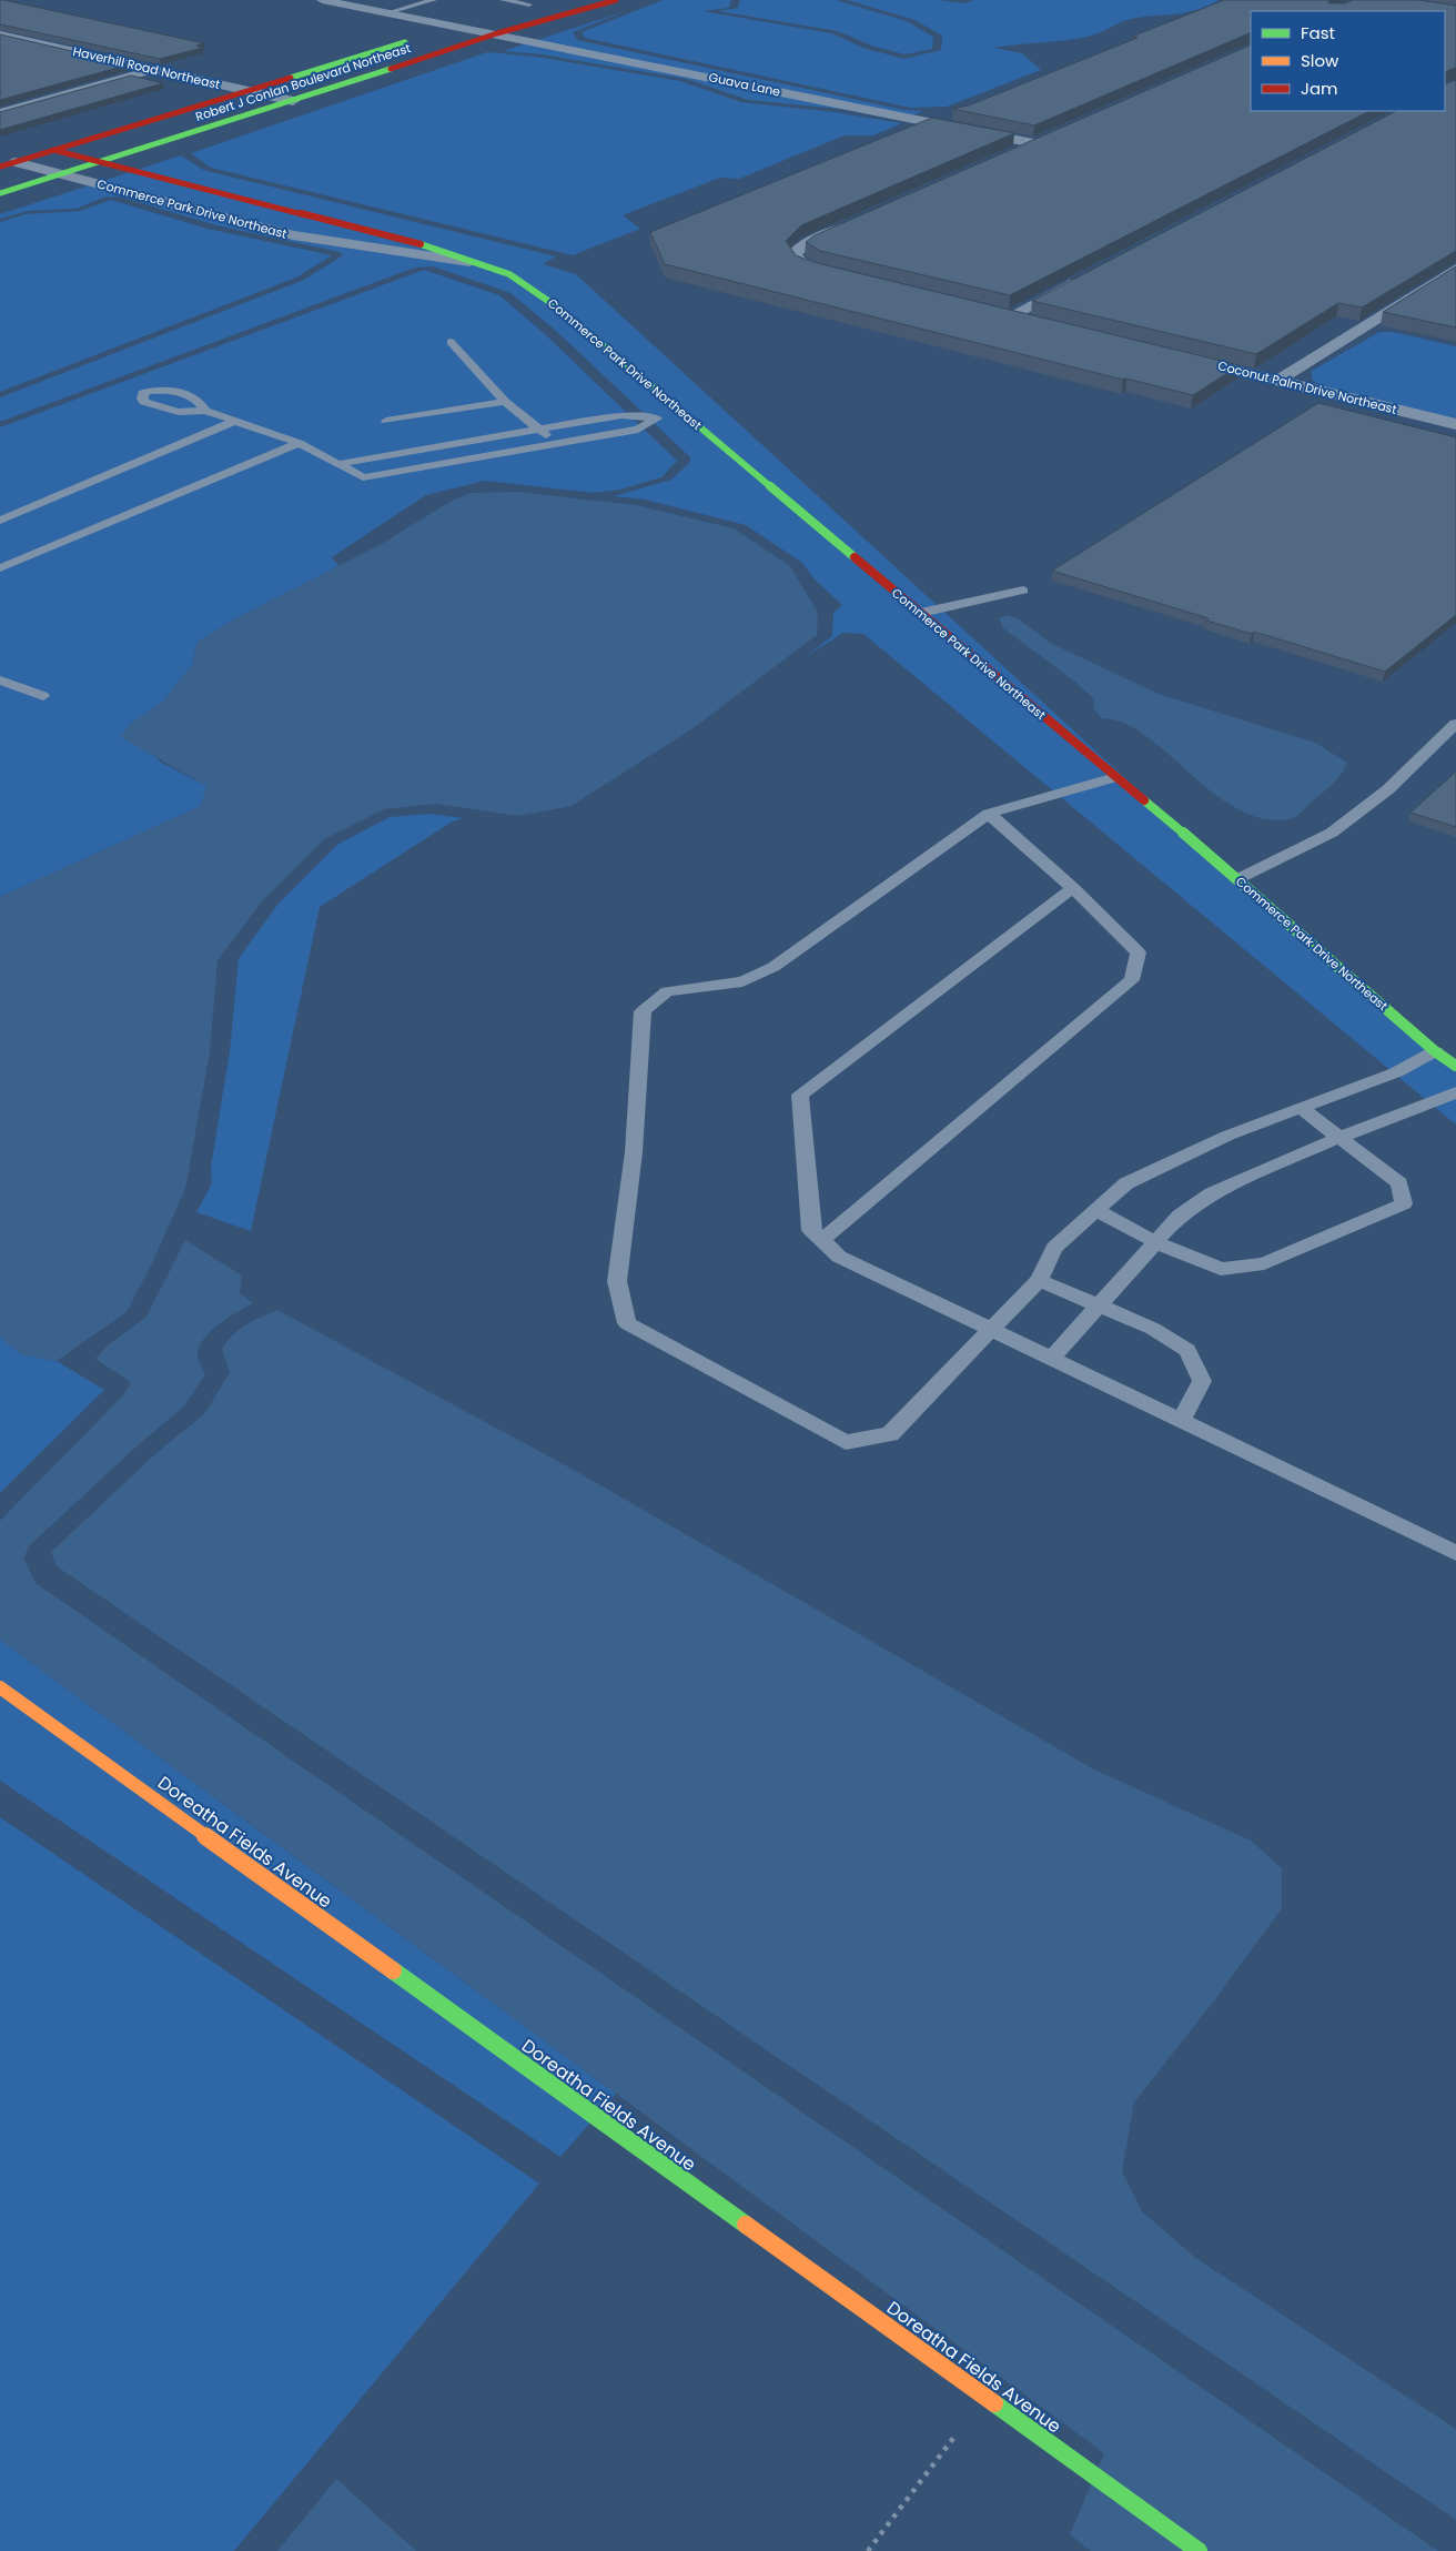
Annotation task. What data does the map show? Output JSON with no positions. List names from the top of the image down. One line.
{"streets":{"street":["Haverhill Road Northeast","Robert J Conlan Boulevard Northeast","Guava Lane","Commerce Park Drive Northeast","Coconut Palm Drive Northeast","Doreatha Fields Avenue"]},"crossings":[["Haverhill Road Northeast","Robert J Conlan Boulevard Northeast"],["Robert J Conlan Boulevard Northeast","Guava Lane"],["Robert J Conlan Boulevard Northeast","Commerce Park Drive Northeast"]],"legend":["Fast","Slow","Jam"]}
